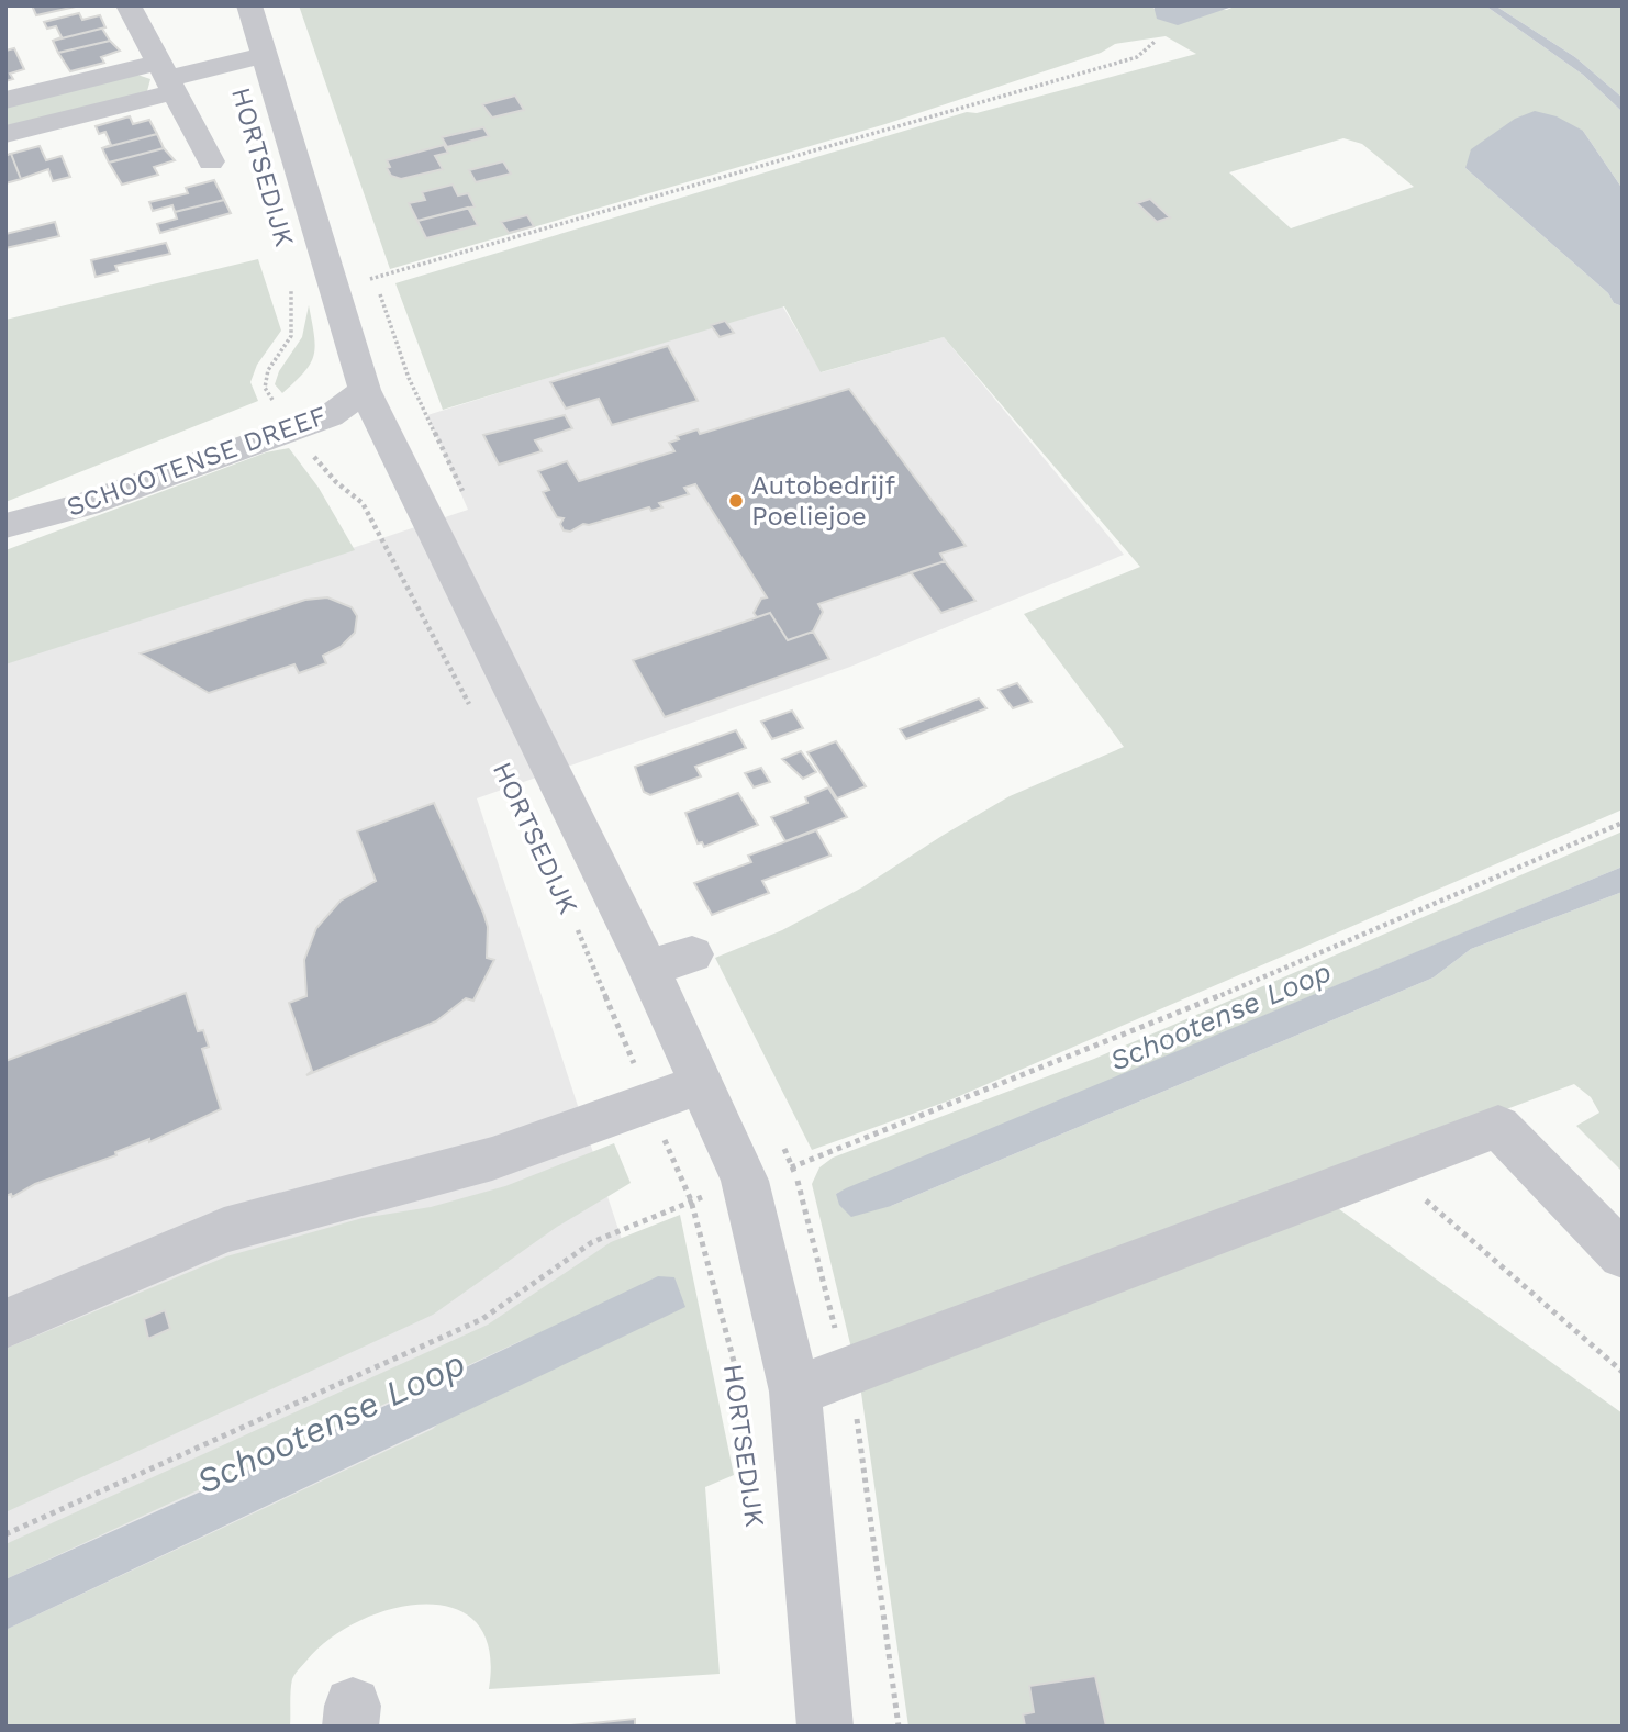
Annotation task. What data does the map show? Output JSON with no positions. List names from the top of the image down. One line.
{"streets":{"street":["HORTSEDIJK","SCHOOTENSE DREEF"]},"crossings":[["HORTSEDIJK","SCHOOTENSE DREEF"]],"water":["Schootense Loop"],"places":["Autobedrijf Poeliejoe"]}
